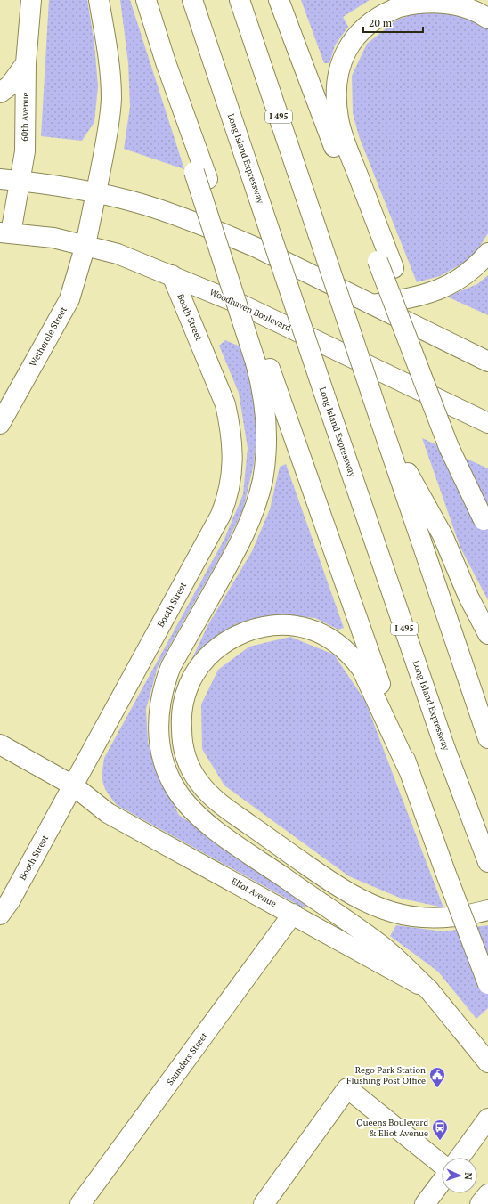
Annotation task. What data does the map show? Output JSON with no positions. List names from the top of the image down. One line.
{"streets":{"main road":["60th Avenue","I 495","Long Island Expressway","Woodhaven Boulevard","Booth Street","Wetherole Street","Eliot Avenue","Saunders Street"]},"crossings":[["60th Avenue","Woodhaven Boulevard"],["Woodhaven Boulevard","Booth Street"],["Woodhaven Boulevard","Wetherole Street"],["Booth Street","Eliot Avenue"],["Eliot Avenue","Saunders Street"]],"places":{"public building":["Rego Park Station Flushing Post Office"],"bus stop":["Queens Boulevard & Eliot Avenue"]},"scale_bar":"20 m","north":"right"}
